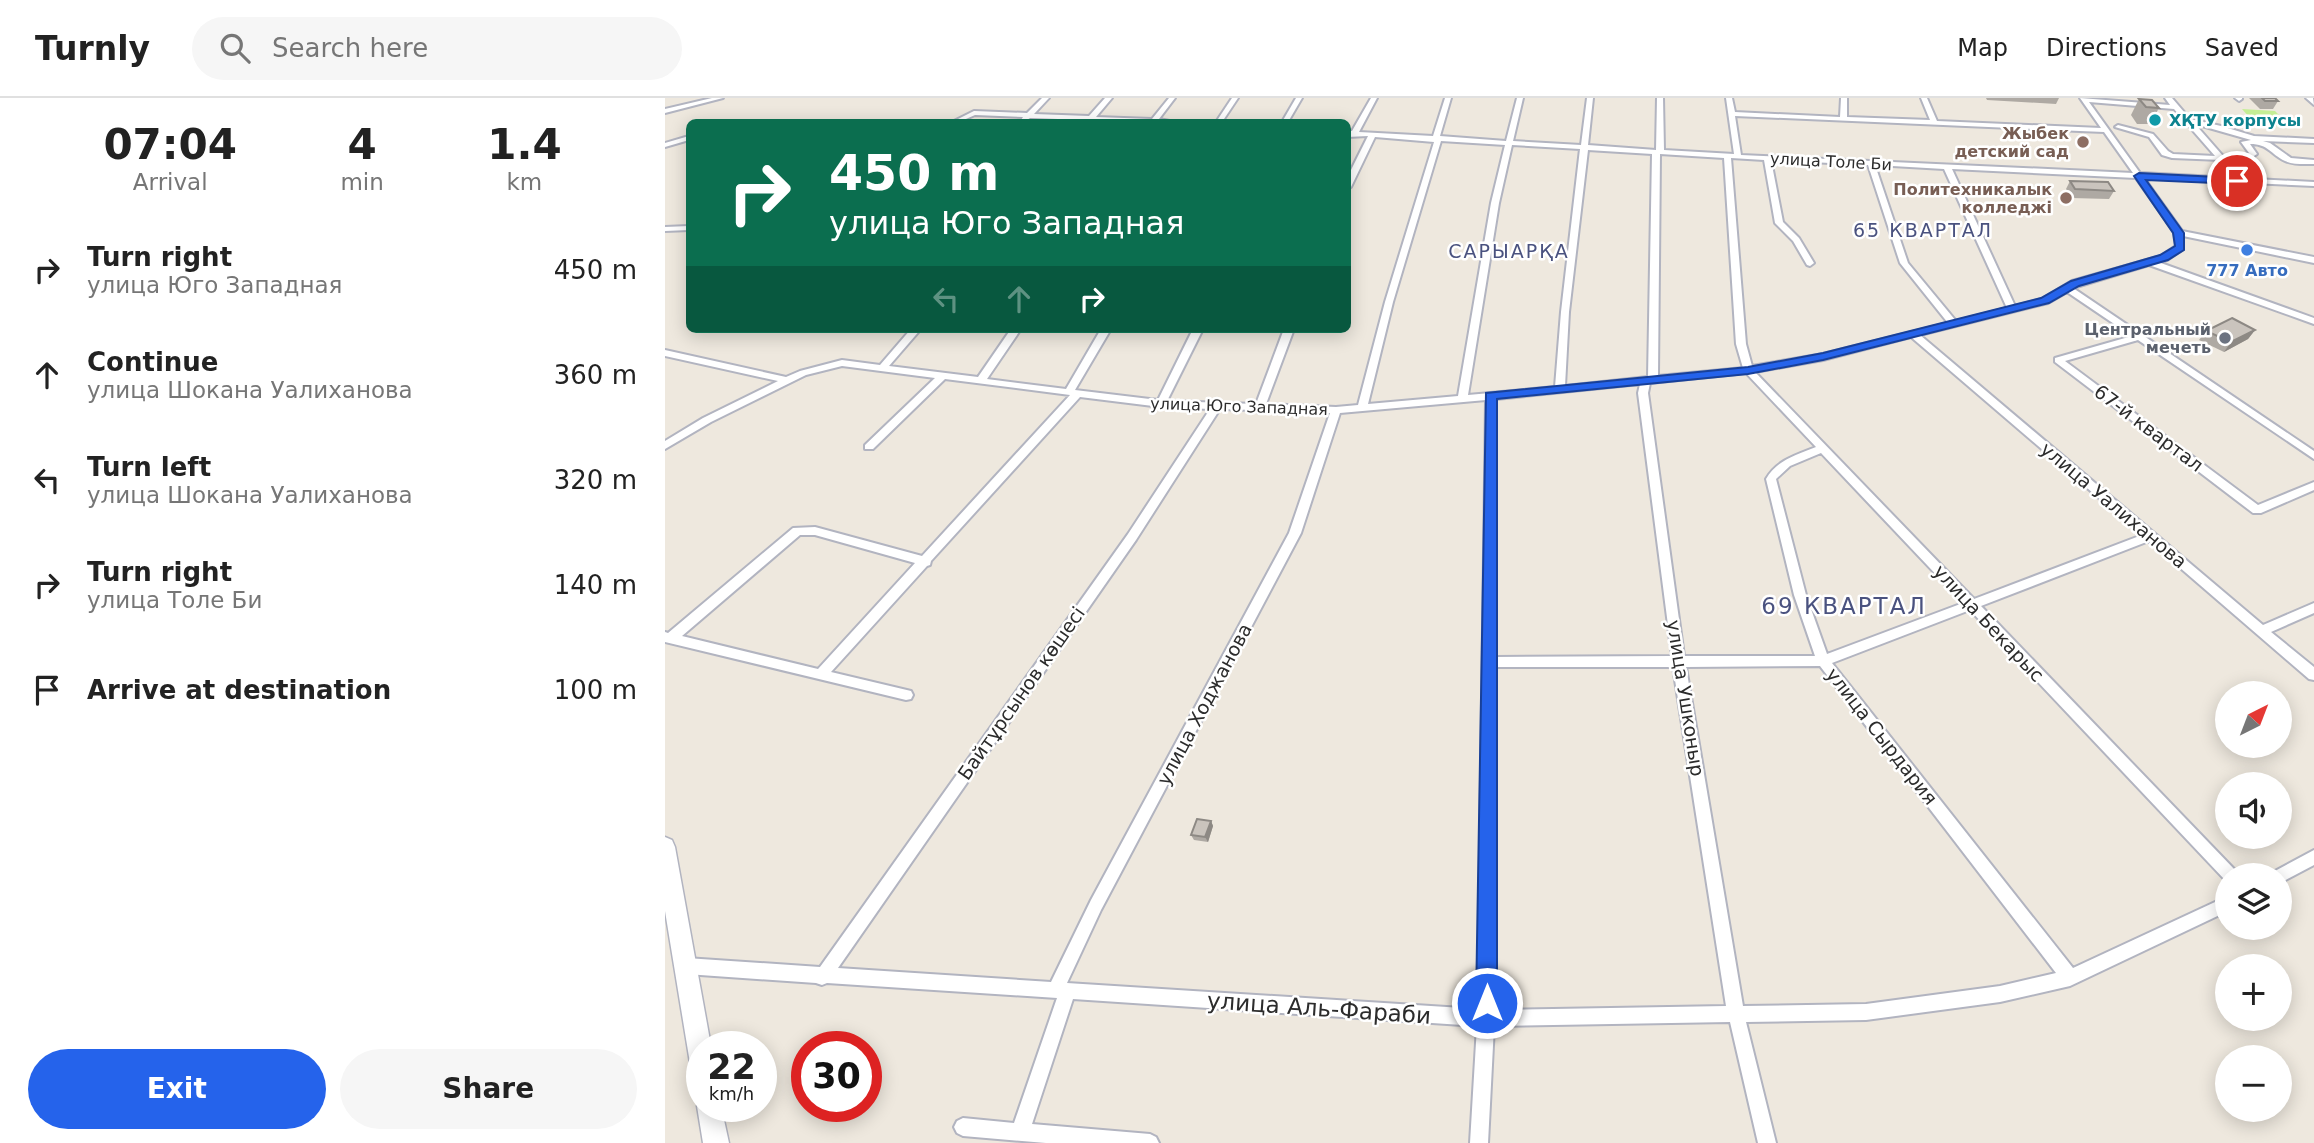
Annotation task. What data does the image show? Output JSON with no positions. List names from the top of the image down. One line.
{"streets":{"street":["улица Толе Би","улица Юго Западная","67-й квартал","улица Уалиханова","улица Бекарыс","Байтұрсынов көшесі","улица Ушконыр","улица Ходжанова","улица Сырдария","улица Аль-Фараби"]},"crossings":[["улица Толе Би","улица Ушконыр"],["улица Юго Западная","улица Уалиханова"],["улица Юго Западная","улица Бекарыс"],["улица Юго Западная","Байтұрсынов көшесі"],["улица Юго Западная","улица Ушконыр"],["улица Юго Западная","улица Ходжанова"],["улица Бекарыс","улица Сырдария"],["Байтұрсынов көшесі","улица Аль-Фараби"],["улица Ушконыр","улица Аль-Фараби"],["улица Ходжанова","улица Аль-Фараби"],["улица Сырдария","улица Аль-Фараби"]],"districts":["65 КВАРТАЛ","САРЫАРҚА","69 КВАРТАЛ"],"places":["ХҚТУ корпусы","Жыбек детский сад","Политехникалык колледжі","777 Авто","Центральный мечеть"],"north":"top right","page":{"header":"Turnly","search":"Search here","nav":["Map","Directions","Saved"],"eta":["07:04","Arrival","4","min","1.4","km"],"turn":["450 m","улица Юго Западная"],"list":[{"name":"Turn right","note":"улица Юго Западная","value":"450 m"},{"name":"Continue","note":"улица Шокана Уалиханова","value":"360 m"},{"name":"Turn left","note":"улица Шокана Уалиханова","value":"320 m"},{"name":"Turn right","note":"улица Толе Би","value":"140 m"},{"name":"Arrive at destination","value":"100 m"}],"map_buttons":["+","−"],"speed":"22 km/h","limit":"30","buttons":["Exit","Share"]}}
